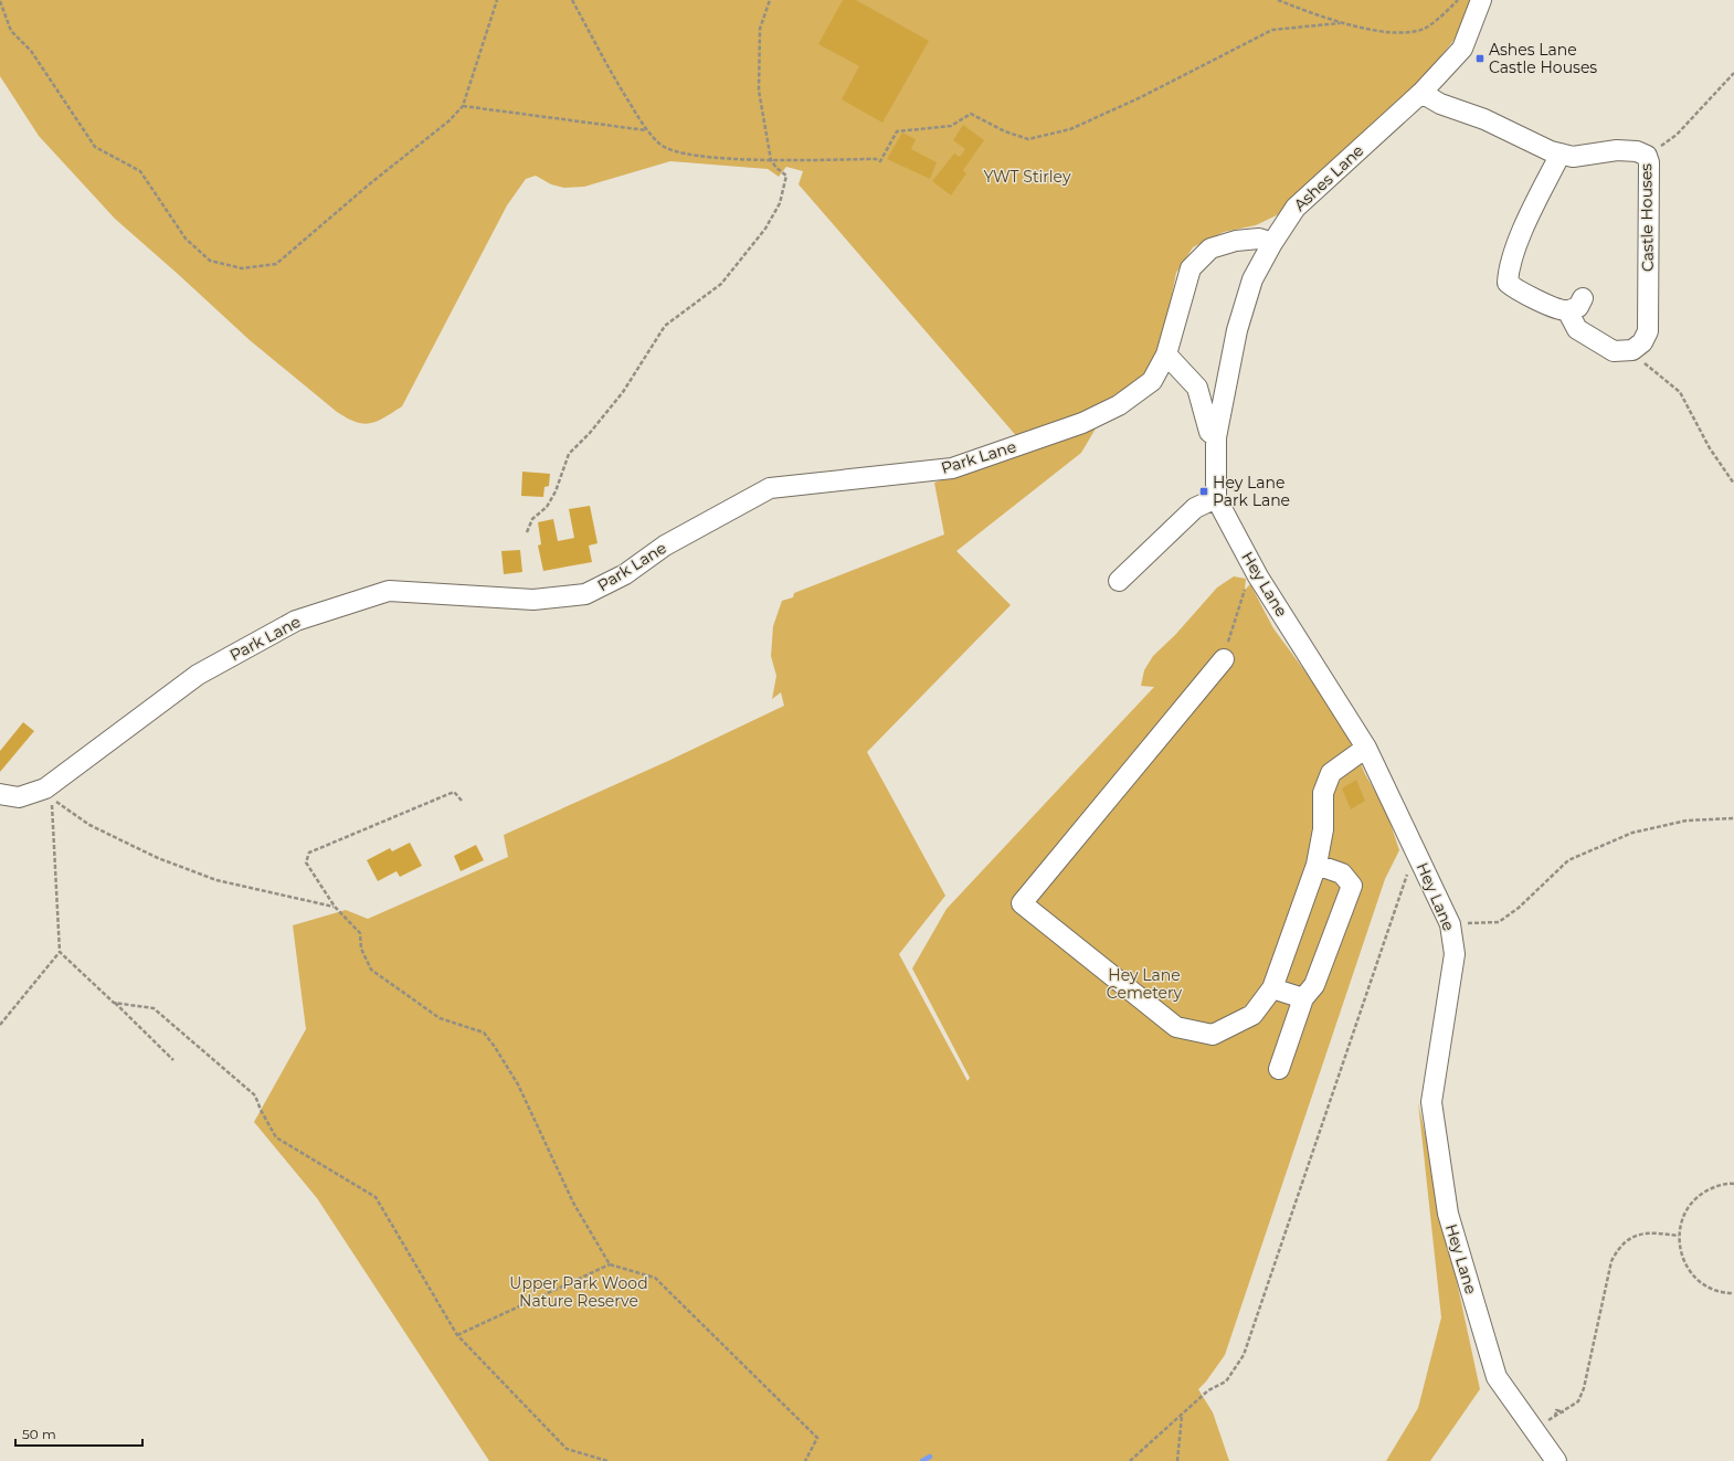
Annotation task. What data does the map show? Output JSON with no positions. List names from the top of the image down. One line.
{"streets":{"street":["Ashes Lane","Castle Houses","Park Lane","Hey Lane"]},"crossings":[["Ashes Lane","Castle Houses"],["Ashes Lane","Park Lane"],["Ashes Lane","Hey Lane"]],"parks":["YWT Stirley","Hey Lane Cemetery","Upper Park Wood Nature Reserve"],"places":{"transit":["Ashes Lane Castle Houses","Hey Lane Park Lane"]},"scale_bar":"50 m"}
